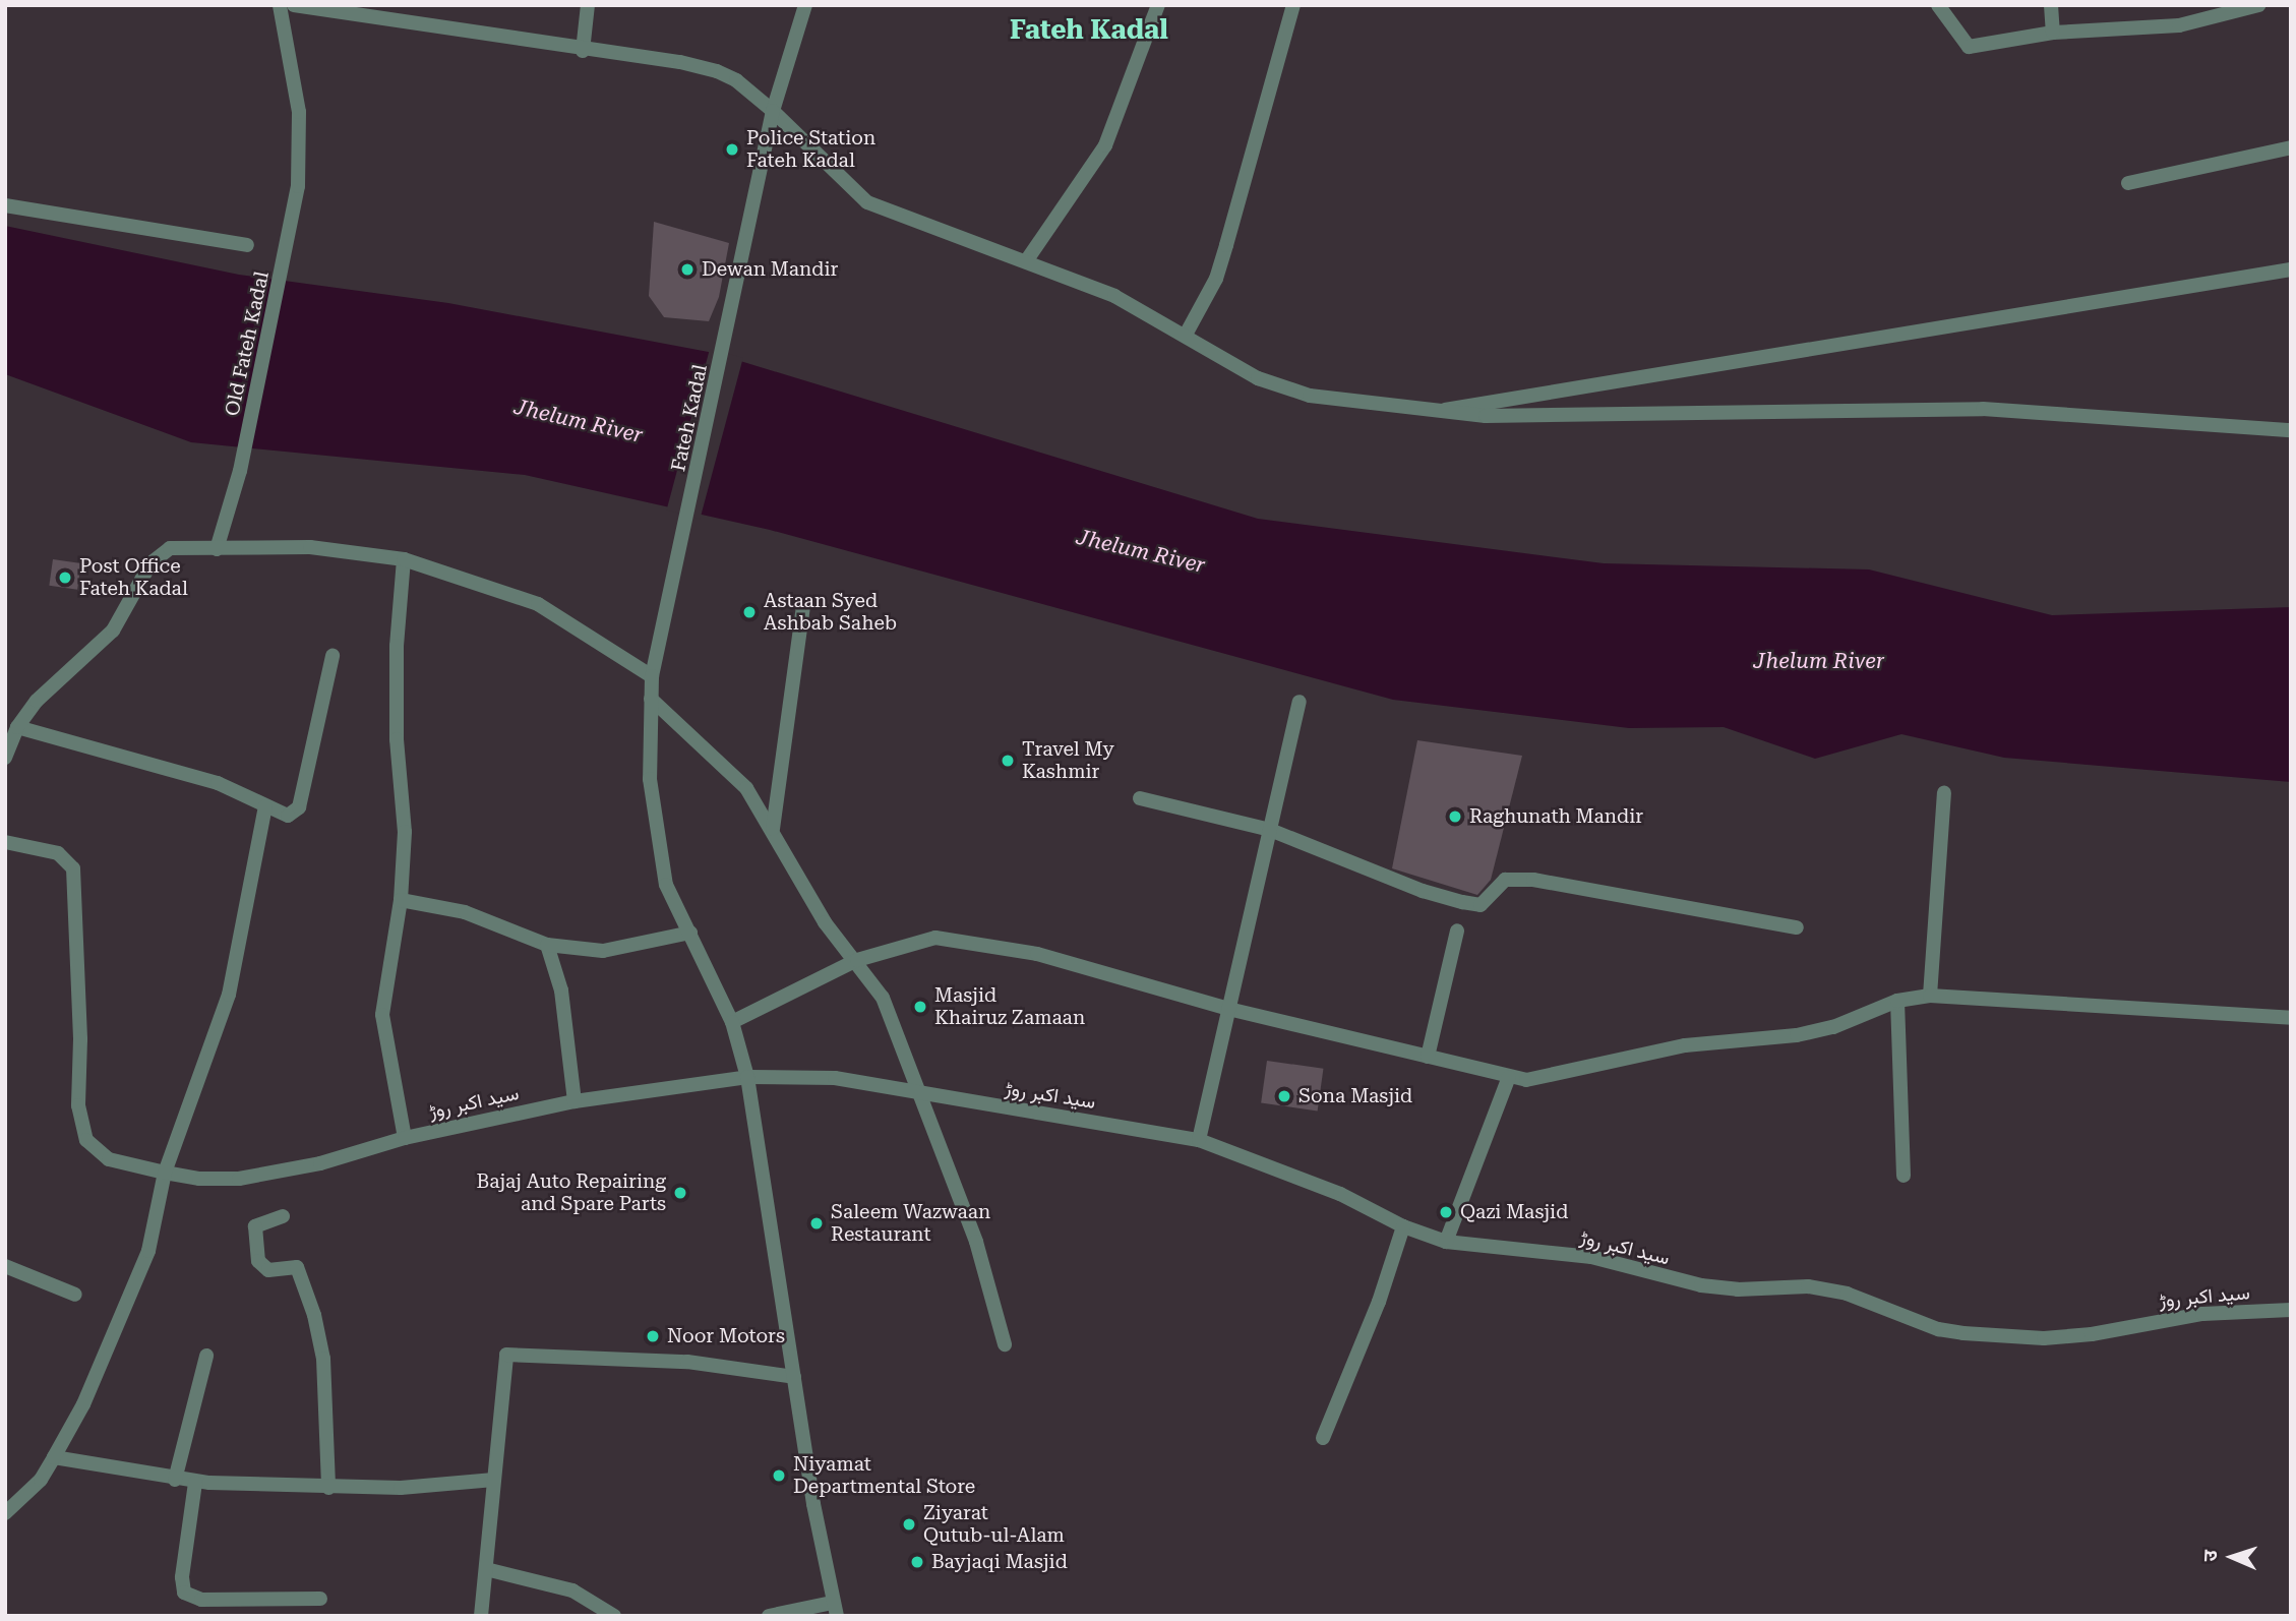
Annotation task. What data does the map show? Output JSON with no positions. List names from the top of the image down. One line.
{"streets":{"street":["Old Fateh Kadal","Fateh Kadal","سید اکبر روڑ"]},"crossings":[["Fateh Kadal","سید اکبر روڑ"]],"districts":["Fateh Kadal"],"water":["Jhelum River"],"places":["Police Station Fateh Kadal","Dewan Mandir","Post Office Fateh Kadal","Astaan Syed Ashbab Saheb","Travel My Kashmir","Raghunath Mandir","Masjid Khairuz Zamaan","Sona Masjid","Bajaj Auto Repairing and Spare Parts","Qazi Masjid","Saleem Wazwaan Restaurant","Noor Motors","Niyamat Departmental Store","Ziyarat Qutub-ul-Alam","Bayjaqi Masjid"],"north":"left"}
